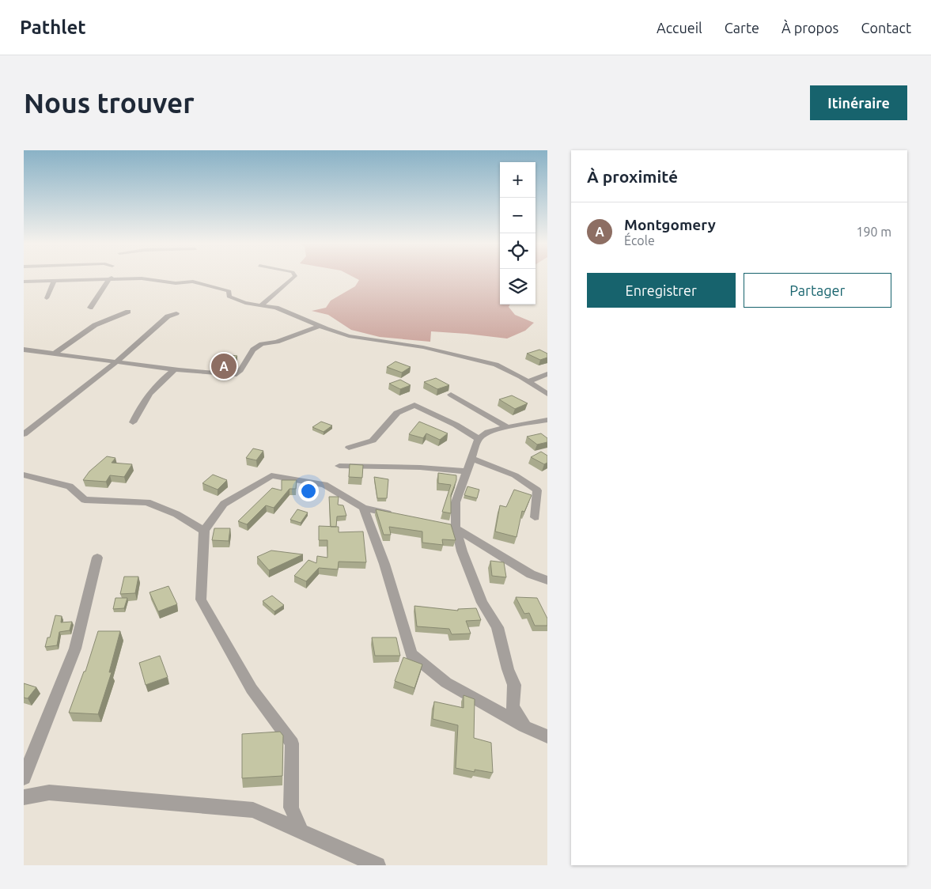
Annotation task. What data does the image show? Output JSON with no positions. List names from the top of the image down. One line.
{"page":{"header":"Pathlet","nav":["Accueil","Carte","À propos","Contact"],"buttons":["Itinéraire",["Enregistrer","Partager"]],"title":"Nous trouver","heading":"À proximité","map_buttons":["+","−"],"list":[{"mark":"A","name":"Montgomery","note":"École","value":"190 m"}],"pins":"A"}}
